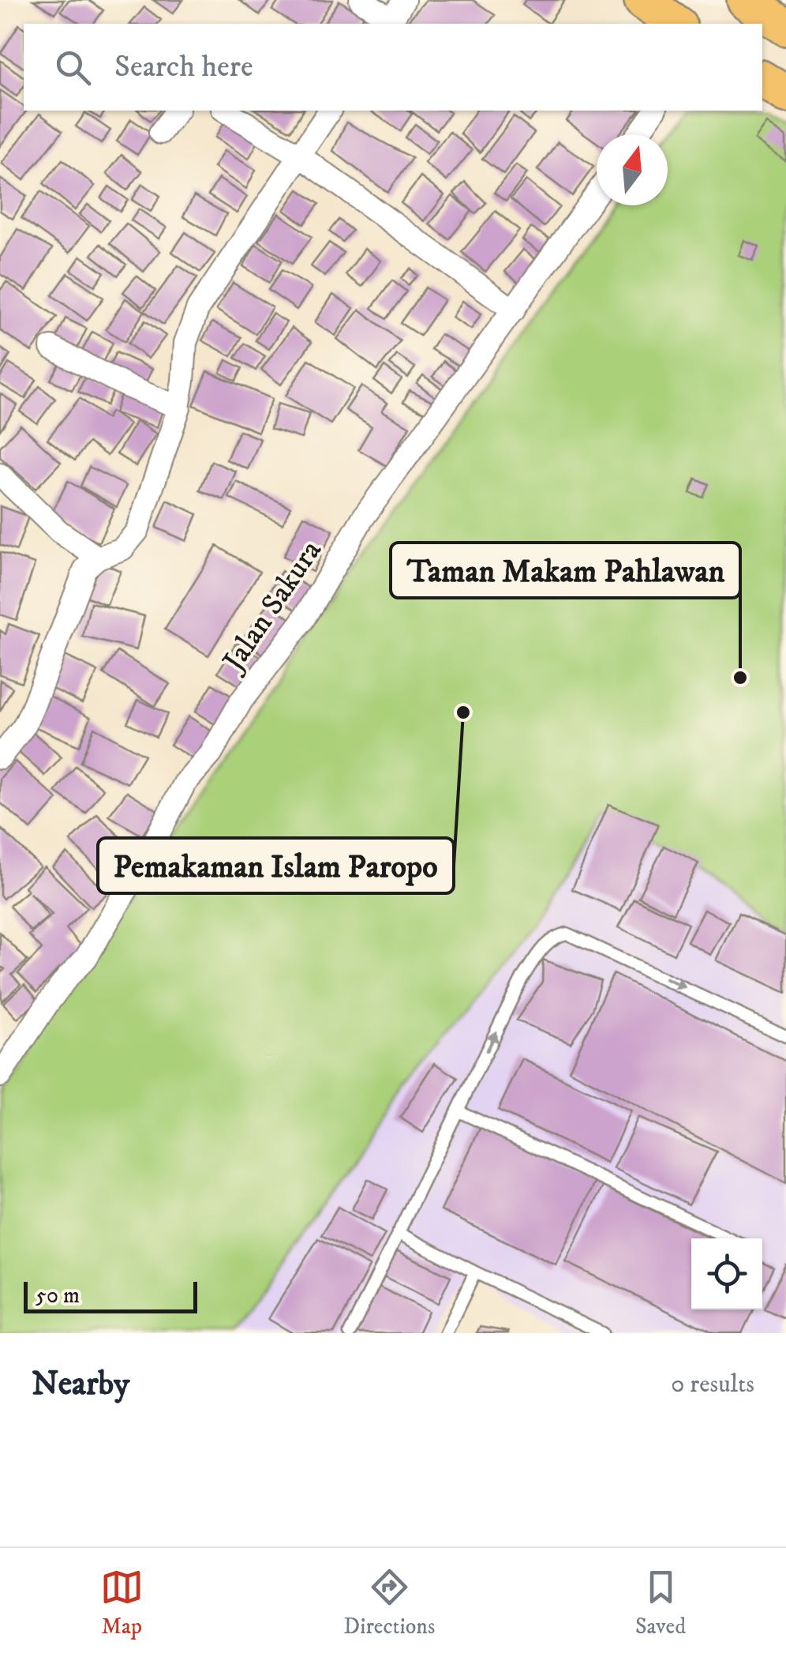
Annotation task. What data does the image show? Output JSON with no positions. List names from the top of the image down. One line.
{"streets":{"street":["Jalan Sakura"]},"places":["Taman Makam Pahlawan","Pemakaman Islam Paropo"],"scale_bar":"50 m","north":"top","page":{"search":"Search here","scale":"50 m","heading":["Nearby","0 results"],"nav":["Map","Directions","Saved"]}}
